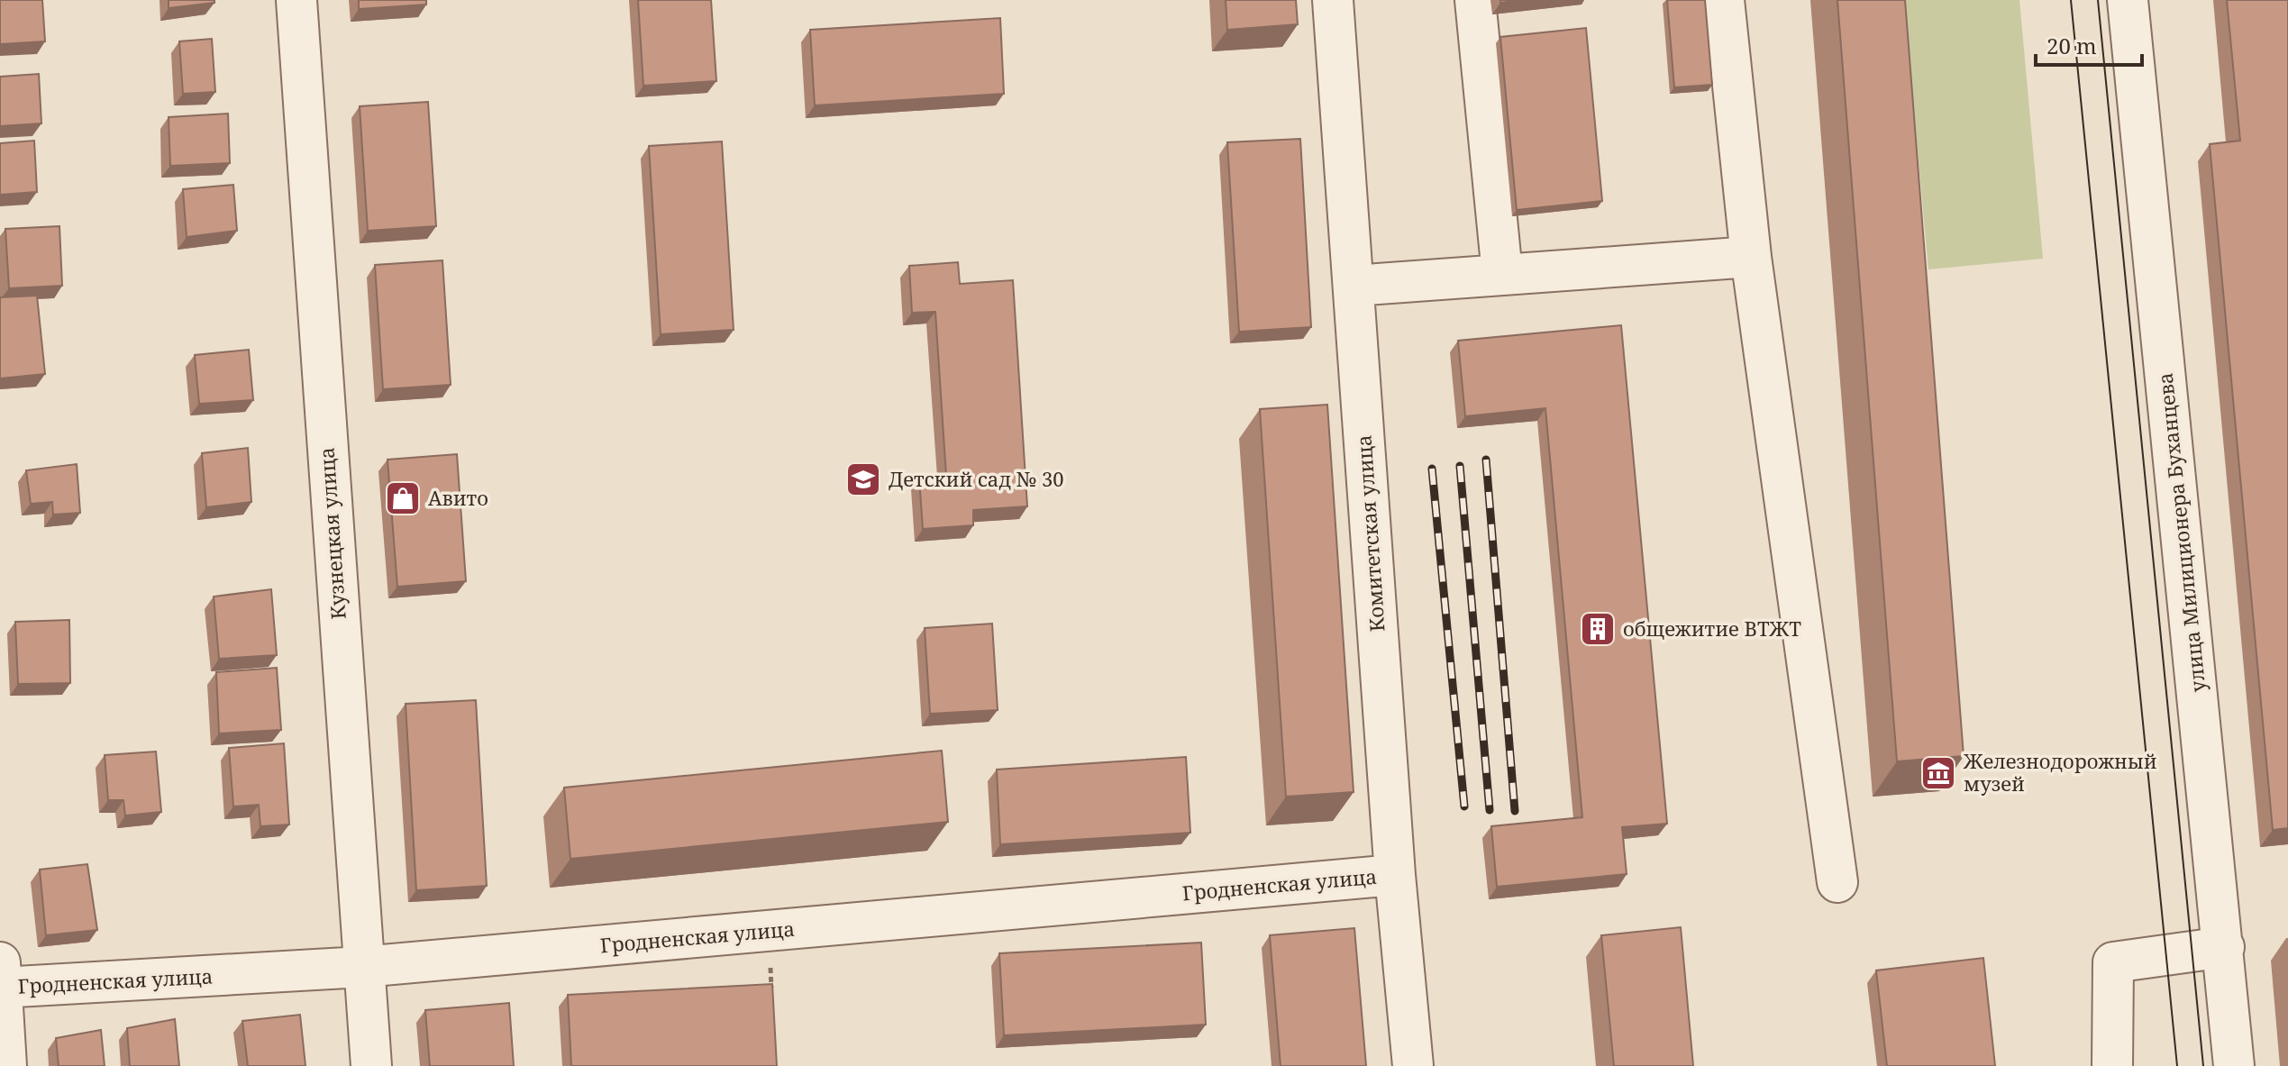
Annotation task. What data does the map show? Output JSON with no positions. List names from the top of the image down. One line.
{"streets":{"street":["улица Милиционера Буханцева","Кузнецкая улица","Комитетская улица","Гродненская улица"]},"crossings":[["Кузнецкая улица","Гродненская улица"],["Комитетская улица","Гродненская улица"]],"places":{"school or university":["Детский сад № 30"],"shop":["Авито"],"building":["общежитие ВТЖТ"],"museum":["Железнодорожный музей"]},"scale_bar":"20 m"}
